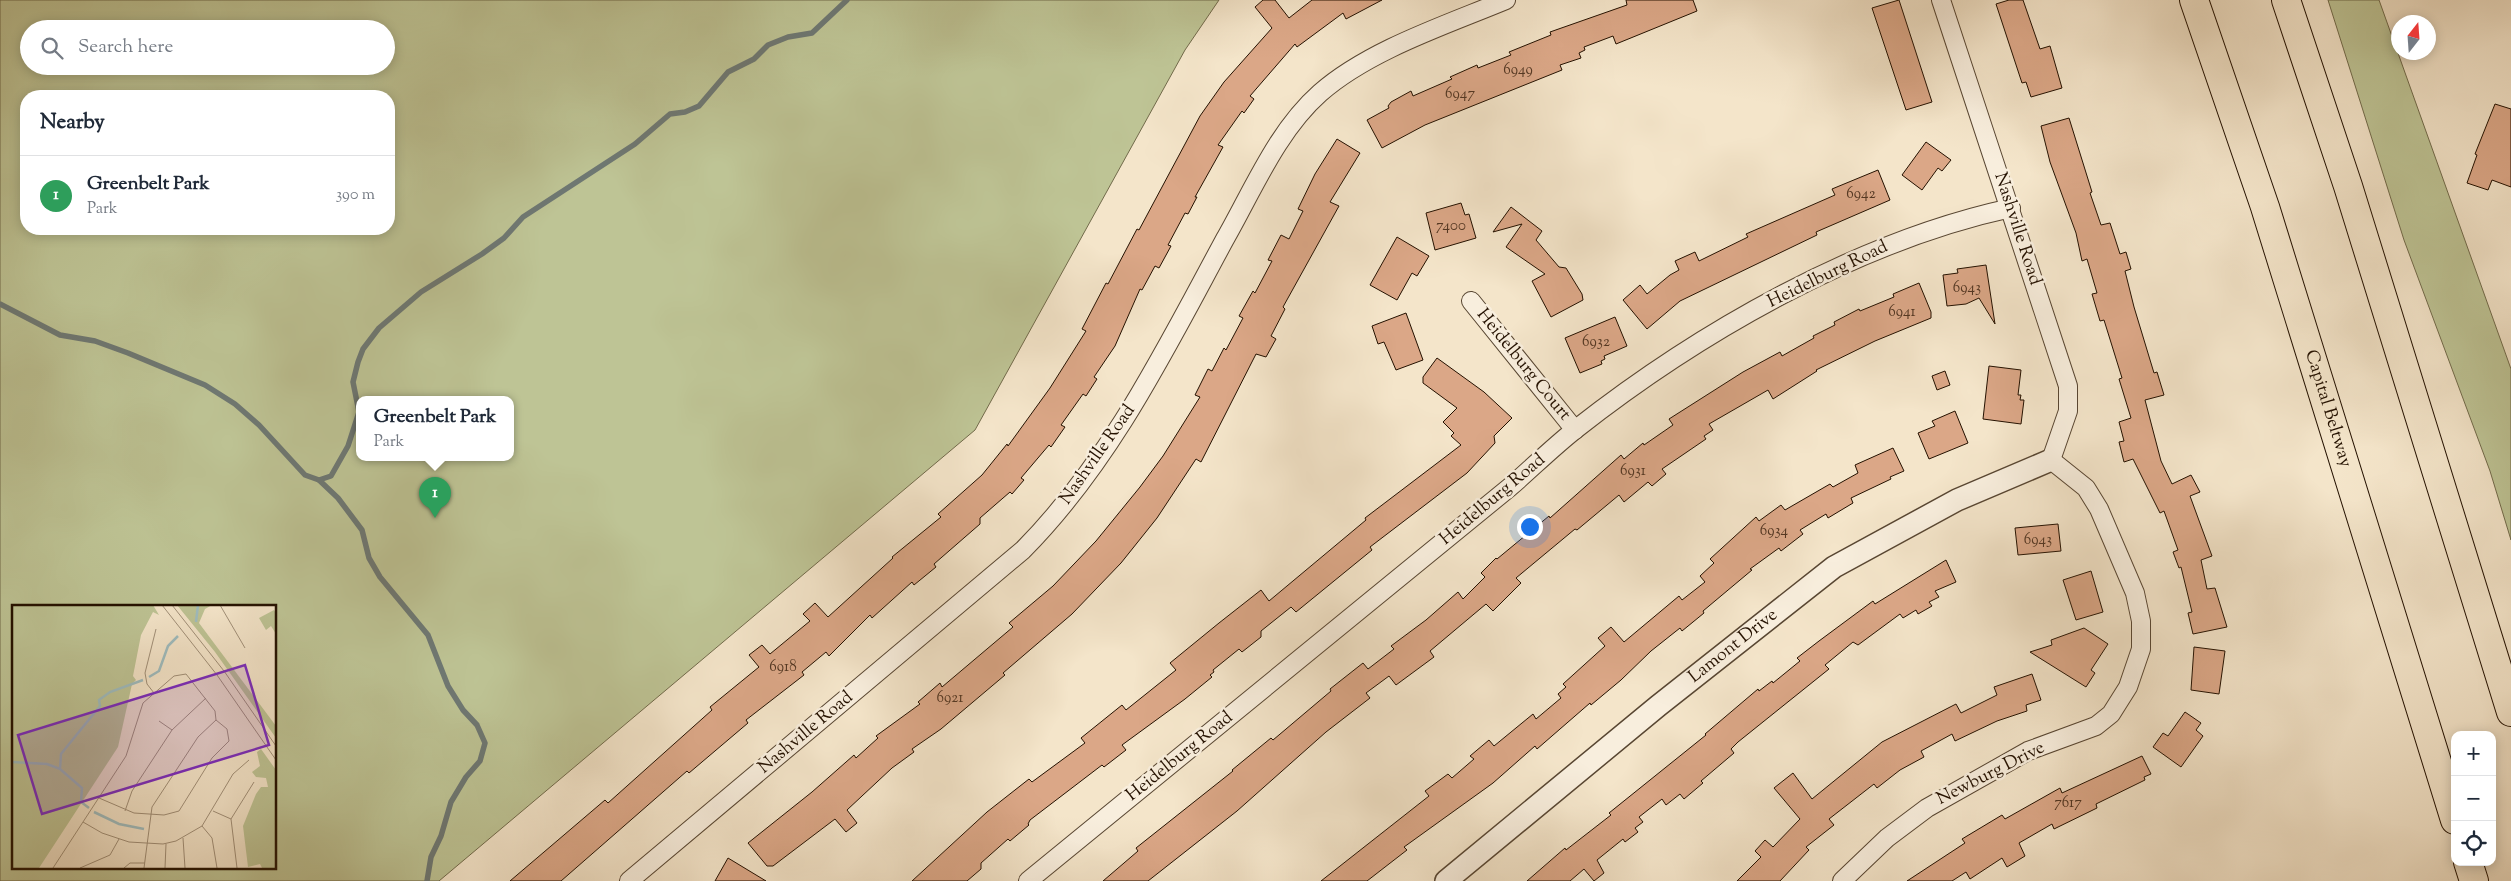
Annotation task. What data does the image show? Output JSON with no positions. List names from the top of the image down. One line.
{"streets":{"highway":["Capital Beltway"],"street":["Nashville Road","Heidelburg Road","Heidelburg Court","Lamont Drive","Newburg Drive"]},"crossings":[["Nashville Road","Heidelburg Road"],["Nashville Road","Lamont Drive"],["Nashville Road","Newburg Drive"],["Heidelburg Road","Heidelburg Court"],["Lamont Drive","Newburg Drive"]],"house_numbers":["6949","6947","6942","7400","6943","6941","6932","6931","6934","6943","6918","6921","7617"],"north":"top","page":{"search":"Search here","heading":"Nearby","list":[{"mark":"1","name":"Greenbelt Park","note":"Park","value":"390 m"}],"popup":["Greenbelt Park","Park"],"pins":"1","map_buttons":["+","−"]}}
